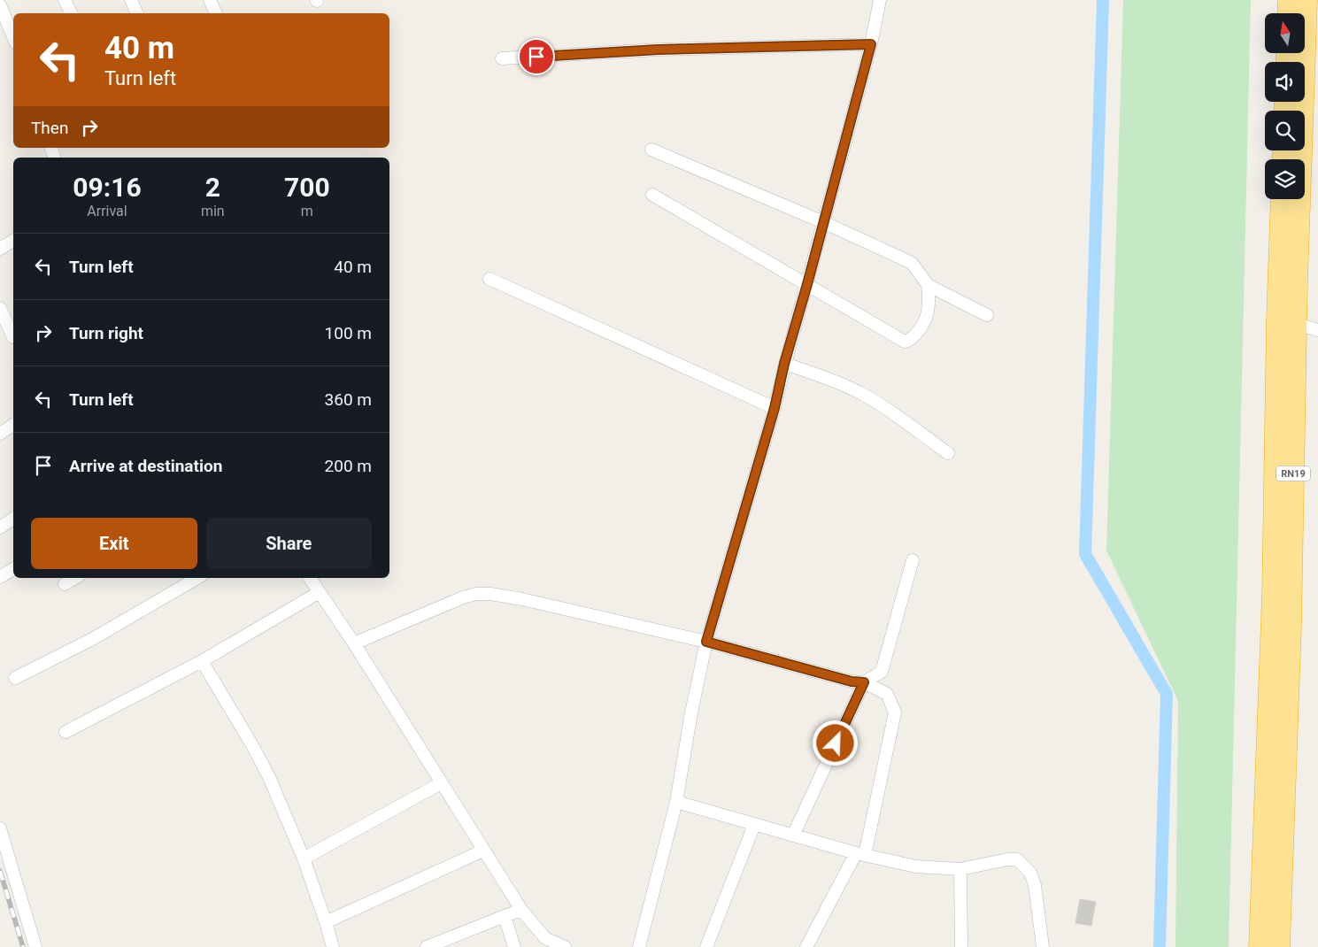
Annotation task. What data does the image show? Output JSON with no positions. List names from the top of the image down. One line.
{"streets":{"highway":["RN19"]},"north":"top","page":{"turn":["40 m","Turn left"],"then":"Then","eta":["09:16","Arrival","2","min","700","m"],"list":[{"name":"Turn left","value":"40 m"},{"name":"Turn right","value":"100 m"},{"name":"Turn left","value":"360 m"},{"name":"Arrive at destination","value":"200 m"}],"buttons":["Exit","Share"]}}
